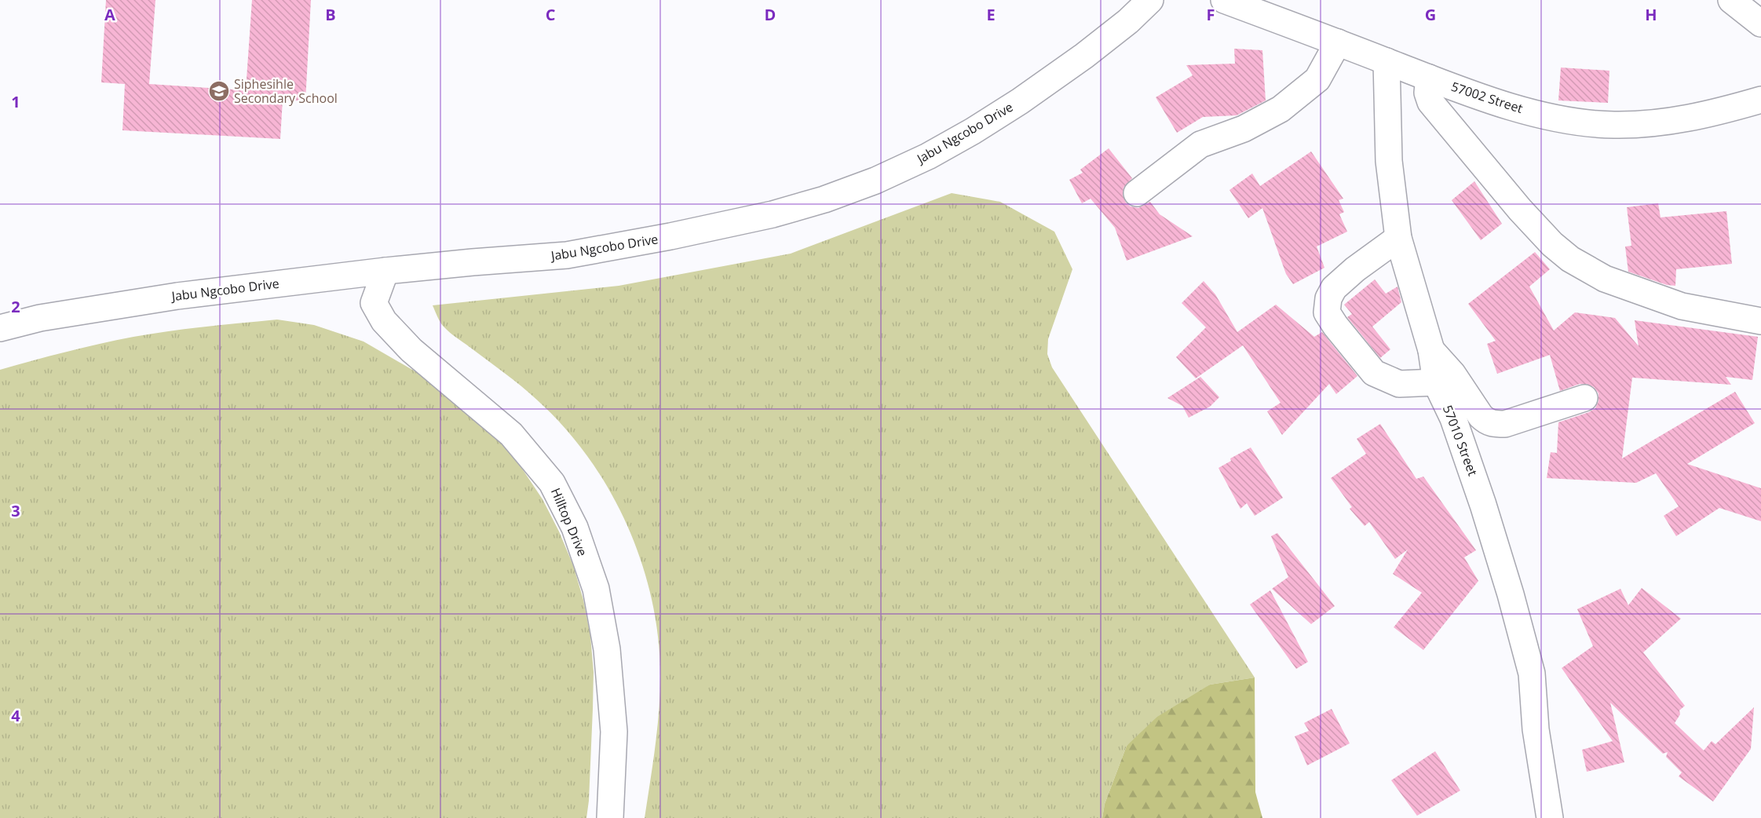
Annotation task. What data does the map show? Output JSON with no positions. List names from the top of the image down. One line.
{"streets":{"street":["57002 Street","Jabu Ngcobo Drive","57010 Street","Hilltop Drive"]},"crossings":[["57002 Street","57010 Street"],["Jabu Ngcobo Drive","Hilltop Drive"]],"places":{"school or university":["Siphesihle Secondary School"]},"grid":{"columns":["A","B","C","D","E","F","G","H"],"rows":["1","2","3","4"]}}
